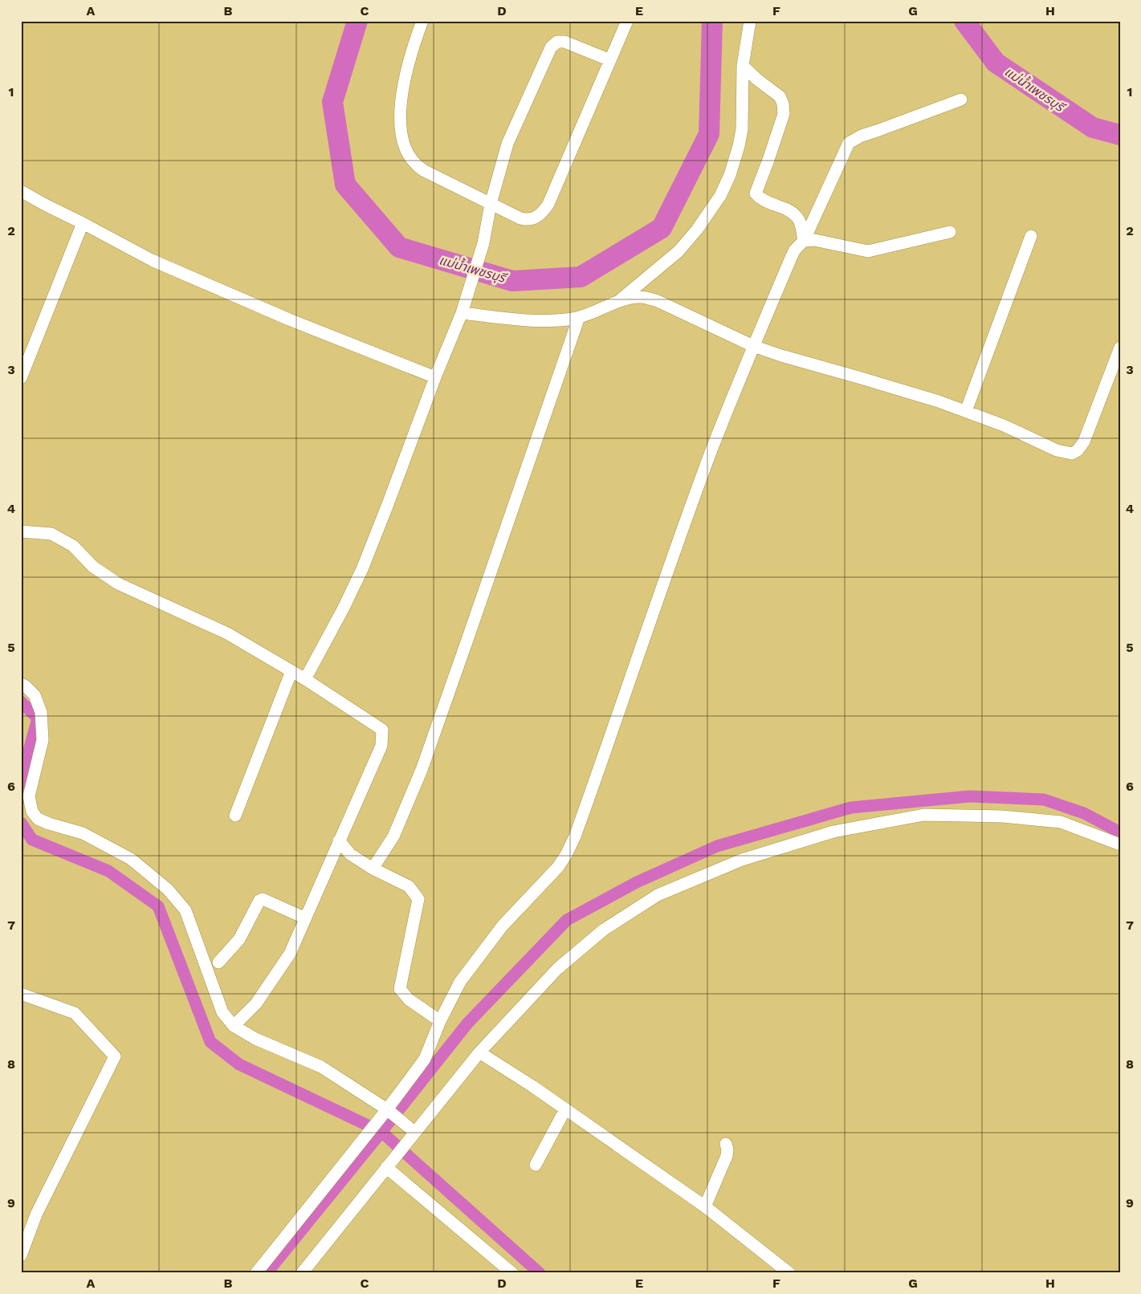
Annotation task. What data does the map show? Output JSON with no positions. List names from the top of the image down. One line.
{"water":["แม่น้ำเพชรบุรี"],"grid":{"columns":["A","B","C","D","E","F","G","H"],"rows":["1","2","3","4","5","6","7","8","9"]}}
